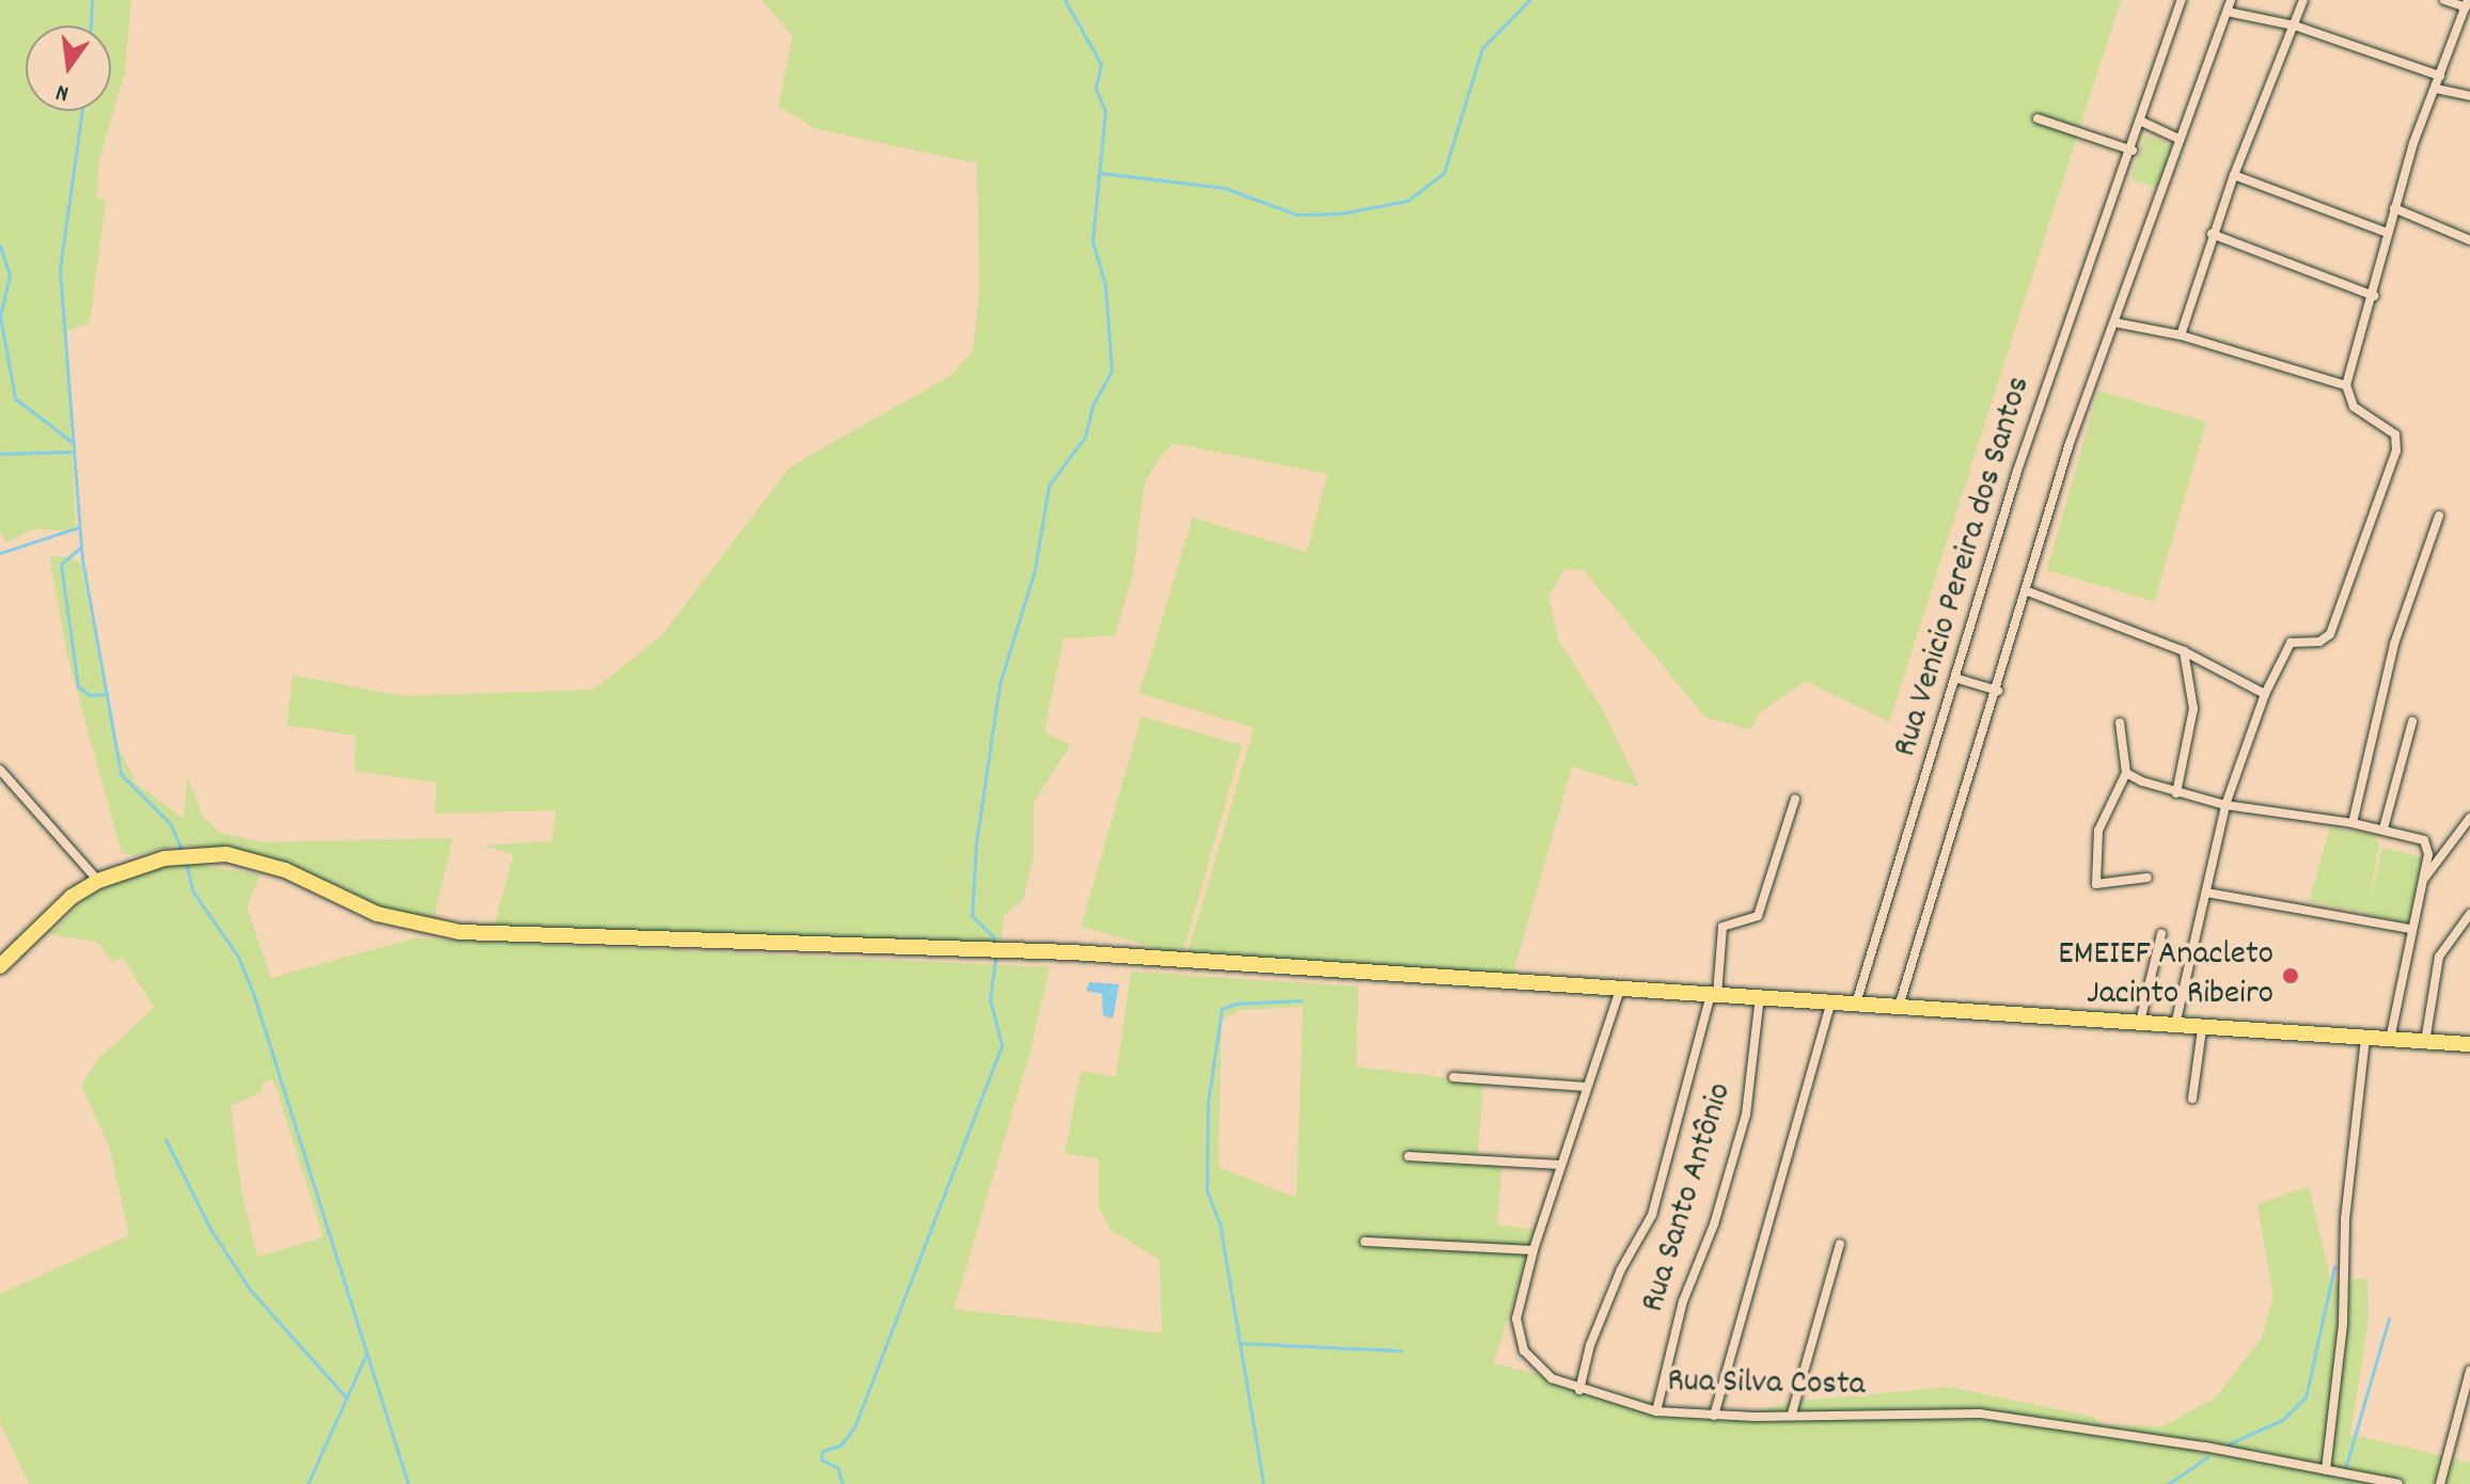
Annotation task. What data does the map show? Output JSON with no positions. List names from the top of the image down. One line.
{"streets":{"street":["Rua Venicio Pereira dos Santos","Rua Santo Antônio","Rua Silva Costa"]},"crossings":[["Rua Santo Antônio","Rua Silva Costa"]],"places":["EMEIEF Anacleto Jacinto Ribeiro"],"north":"bottom"}
